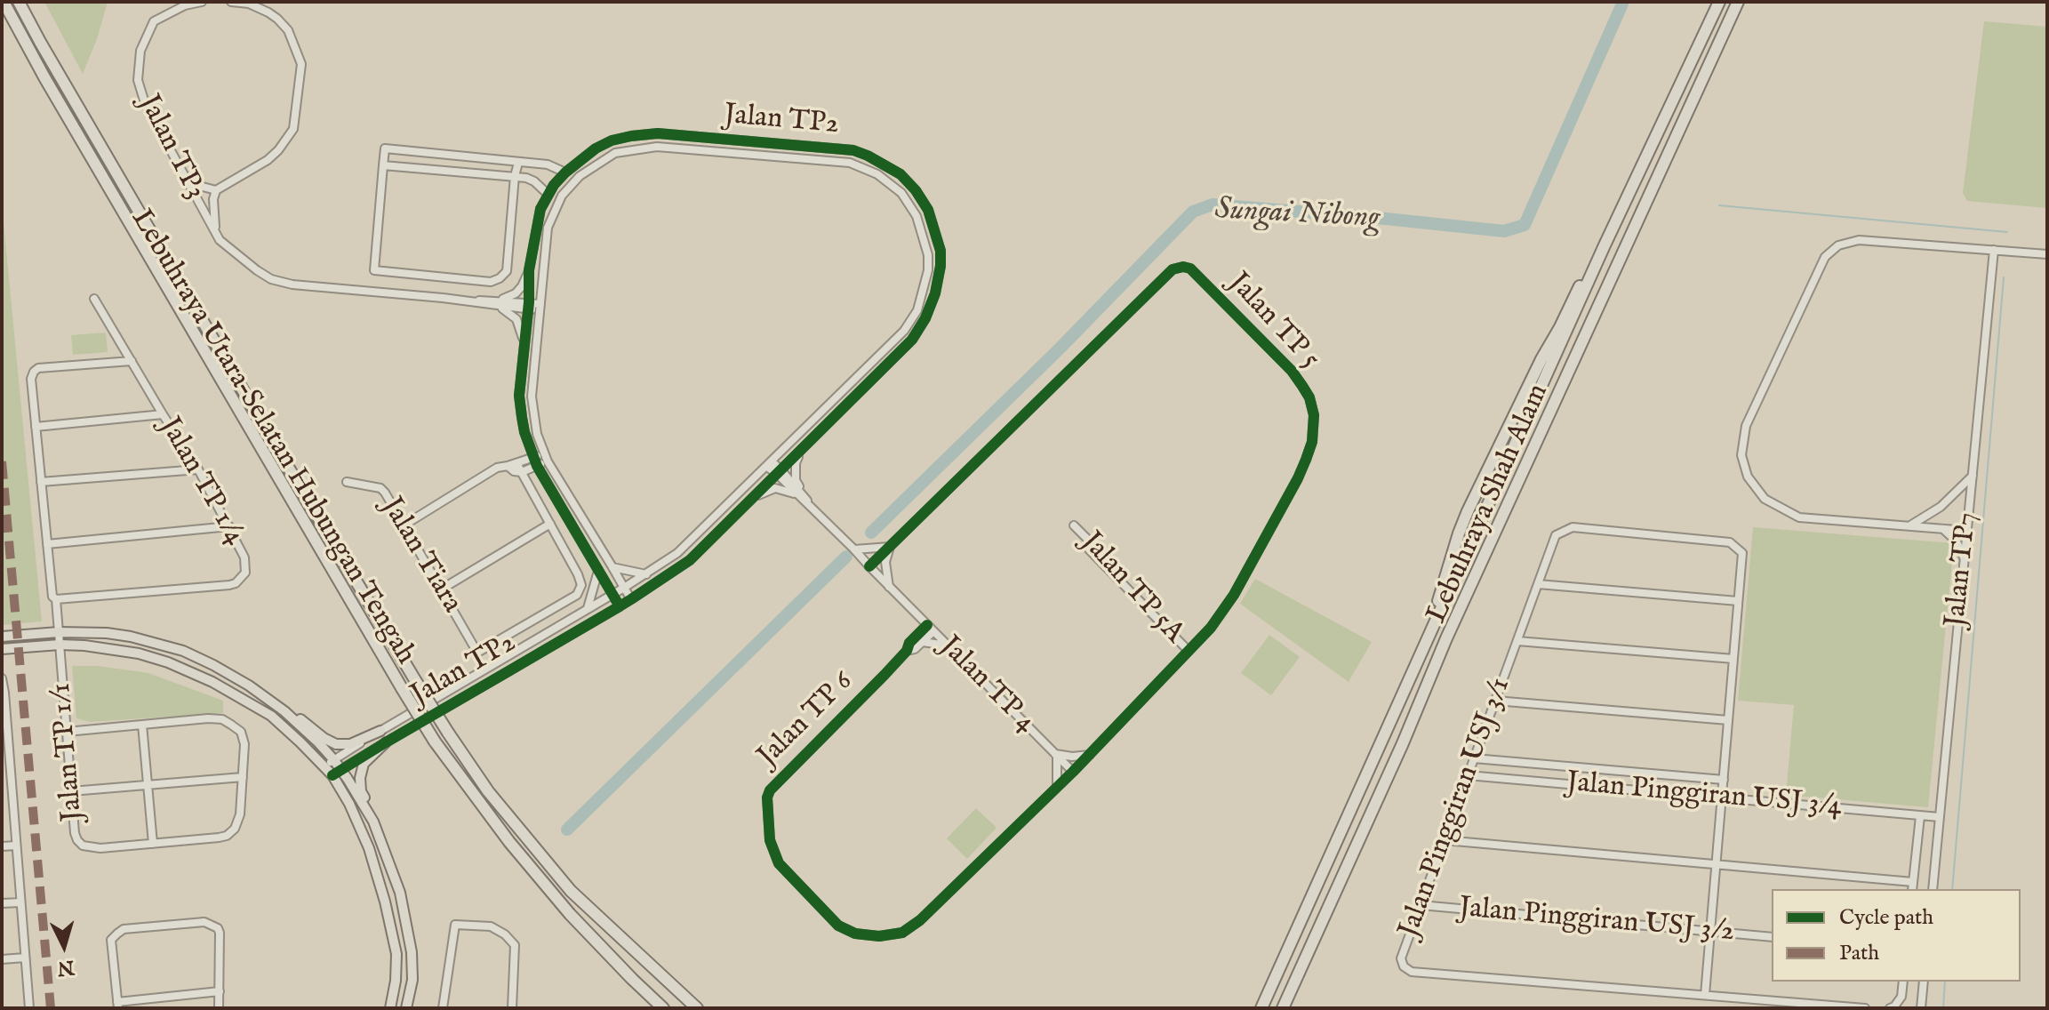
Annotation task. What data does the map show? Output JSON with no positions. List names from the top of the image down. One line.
{"streets":{"highway":["Lebuhraya Utara–Selatan Hubungan Tengah","Lebuhraya Shah Alam"],"street":["Jalan TP2","Jalan TP3","Jalan TP 5","Jalan TP 1/4","Jalan Tiara","Jalan TP7","Jalan TP 5A","Jalan TP 4","Jalan TP 6","Jalan TP 1/1","Jalan Pinggiran USJ 3/4","Jalan Pinggiran USJ 3/1","Jalan Pinggiran USJ 3/2"]},"crossings":[["Jalan TP2","Jalan TP3"],["Jalan TP2","Jalan TP 4"],["Jalan TP 5","Jalan TP 5A"],["Jalan TP 5","Jalan TP 4"],["Jalan TP 5","Jalan TP 6"],["Jalan TP7","Jalan Pinggiran USJ 3/4"],["Jalan TP 4","Jalan TP 6"],["Jalan Pinggiran USJ 3/4","Jalan Pinggiran USJ 3/1"],["Jalan Pinggiran USJ 3/1","Jalan Pinggiran USJ 3/2"]],"water":["Sungai Nibong"],"legend":["Cycle path","Path"],"north":"bottom"}
